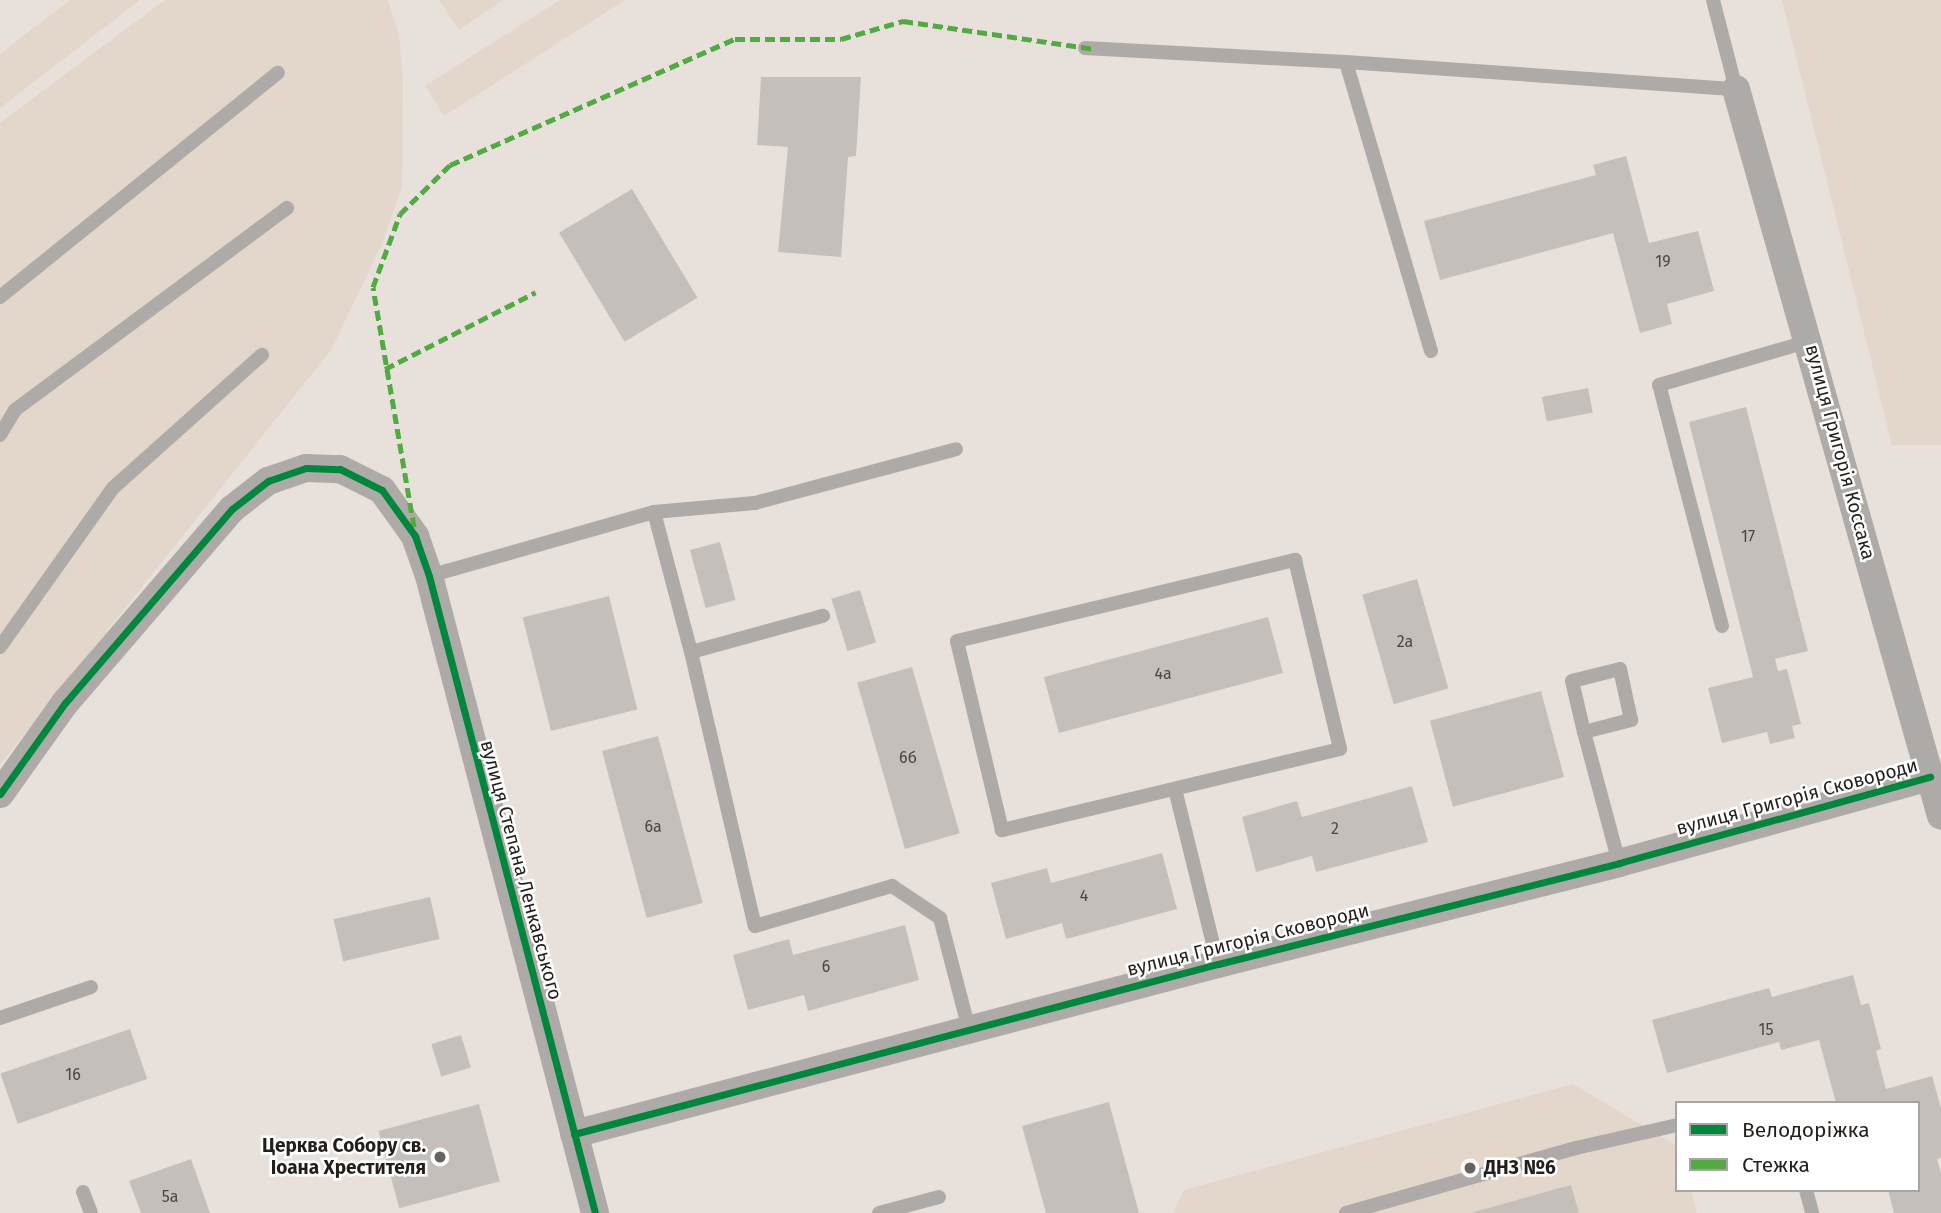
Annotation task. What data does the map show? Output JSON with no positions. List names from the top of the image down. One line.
{"streets":{"street":["вулиця Григорія Коссака","вулиця Григорія Сковороди","вулиця Степана Ленкавського"]},"crossings":[["вулиця Григорія Коссака","вулиця Григорія Сковороди"],["вулиця Григорія Сковороди","вулиця Степана Ленкавського"]],"places":["Церква Собору св. Іоана Хрестителя","ДНЗ №6"],"house_numbers":["19","17","2а","4а","6б","6а","2","4","6","15","16","5а"],"legend":["Велодоріжка","Стежка"]}
